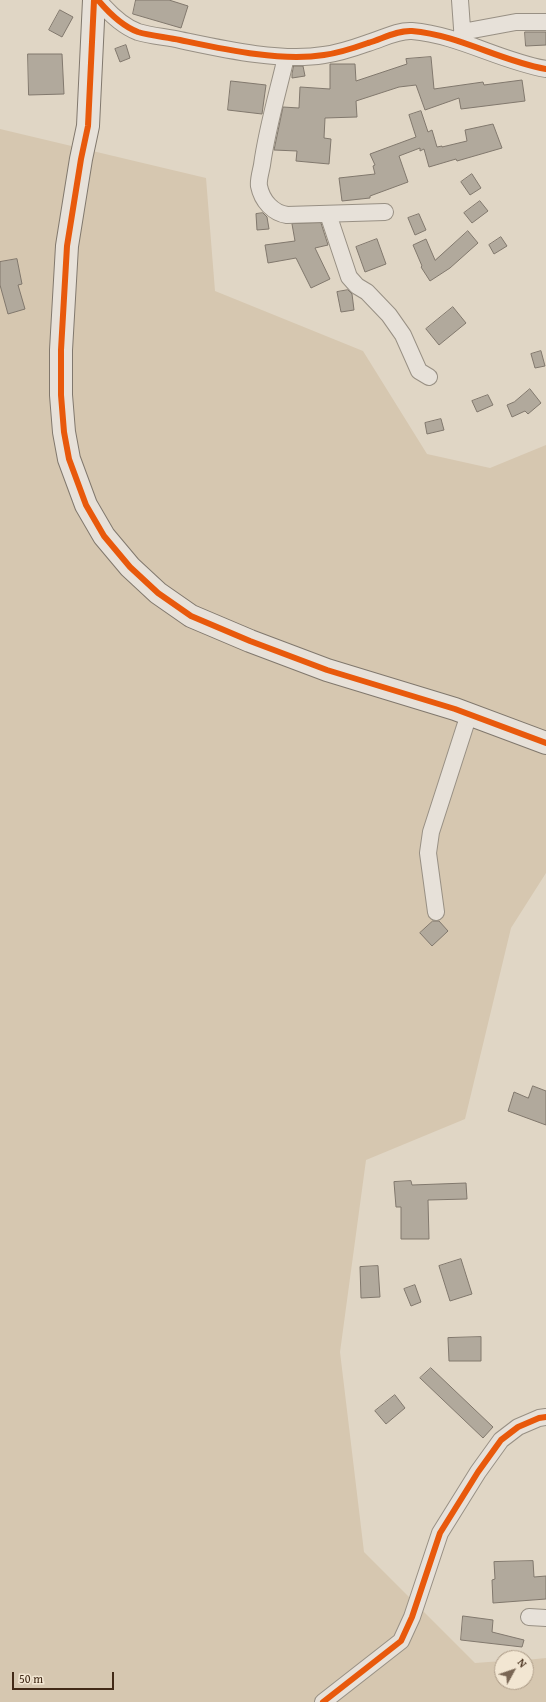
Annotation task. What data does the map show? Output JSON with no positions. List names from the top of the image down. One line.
{"scale_bar":"50 m","north":"top right"}
